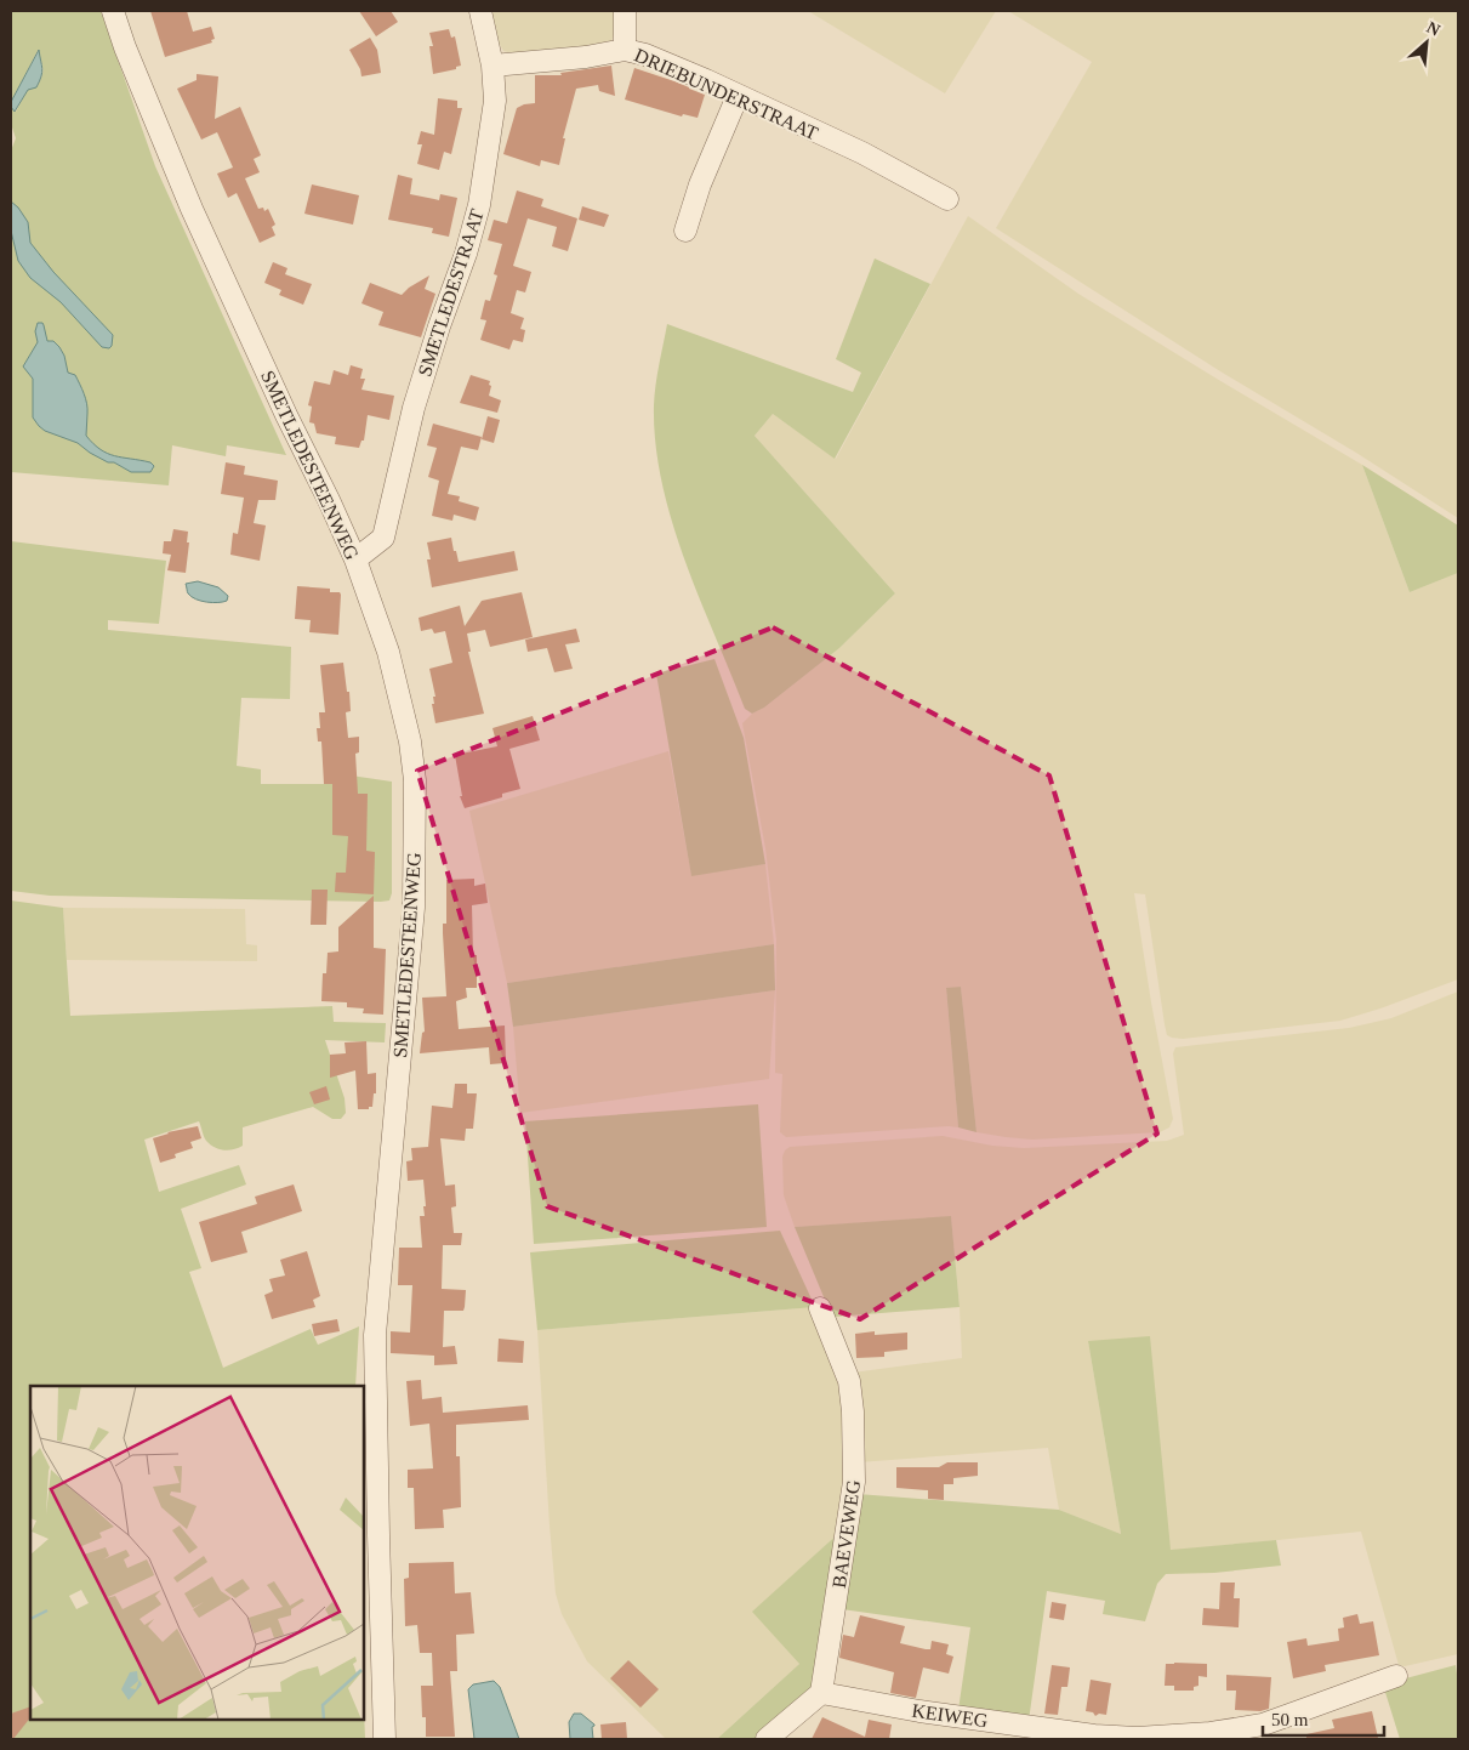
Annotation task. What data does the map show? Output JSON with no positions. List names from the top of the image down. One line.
{"streets":{"street":["DRIEBUNDERSTRAAT","SMETLEDESTRAAT","SMETLEDESTEENWEG","BAEVEWEG","KEIWEG"]},"crossings":[["DRIEBUNDERSTRAAT","SMETLEDESTRAAT"],["SMETLEDESTRAAT","SMETLEDESTEENWEG"],["BAEVEWEG","KEIWEG"]],"scale_bar":"50 m","north":"top right"}
